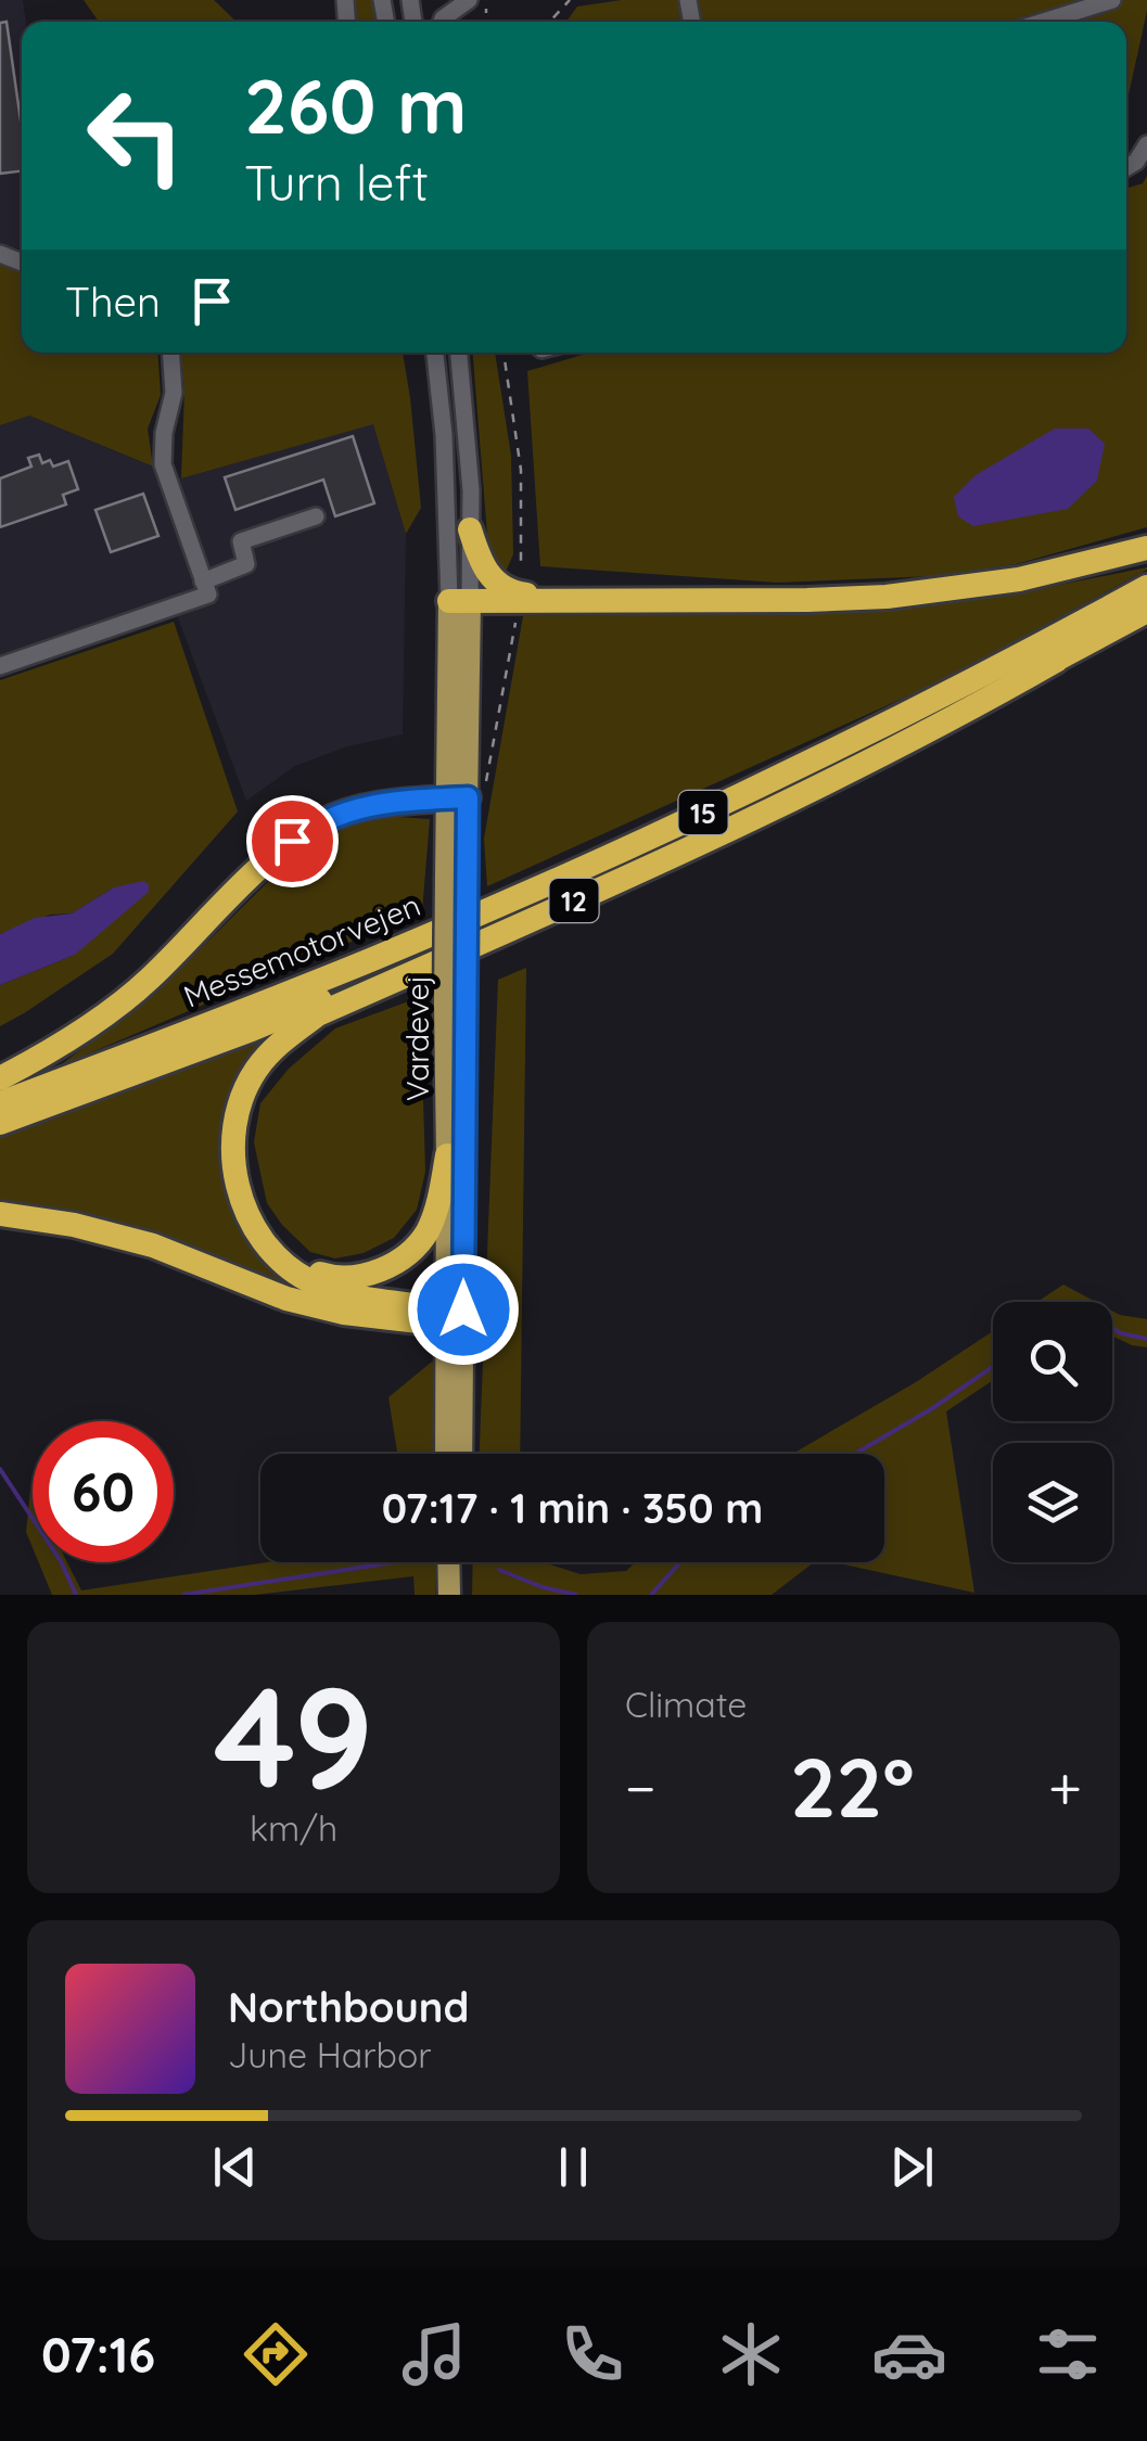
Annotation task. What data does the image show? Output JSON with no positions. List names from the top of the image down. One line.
{"streets":{"highway":["15","12","Messemotorvejen"],"main road":["Vardevej"]},"crossings":[["12","Messemotorvejen"],["12","Vardevej"]],"page":{"turn":["260 m","Turn left"],"then":"Then","limit":"60","trip":"07:17 · 1 min · 350 m","tile":[["49","km/h"],"Climate"],"heat":["−","22°","+"],"song":["Northbound","June Harbor"],"tabs":"07:16"}}
